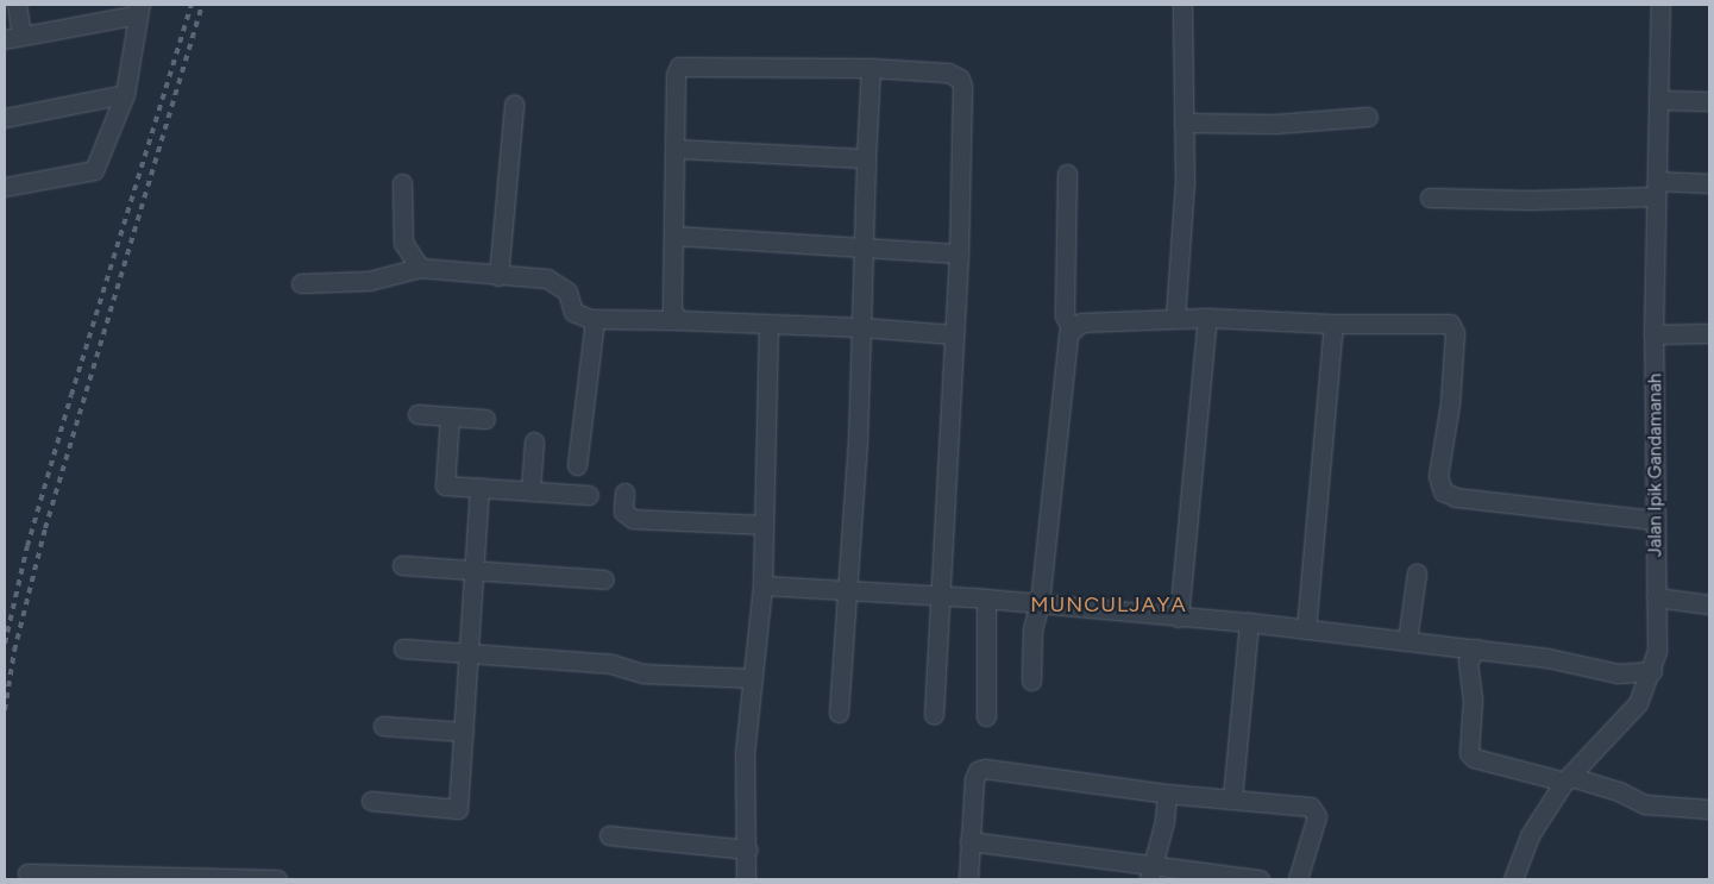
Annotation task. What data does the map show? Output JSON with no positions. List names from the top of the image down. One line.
{"streets":{"street":["Jalan Ipik Gandamanah"]},"districts":["MUNCULJAYA"]}
